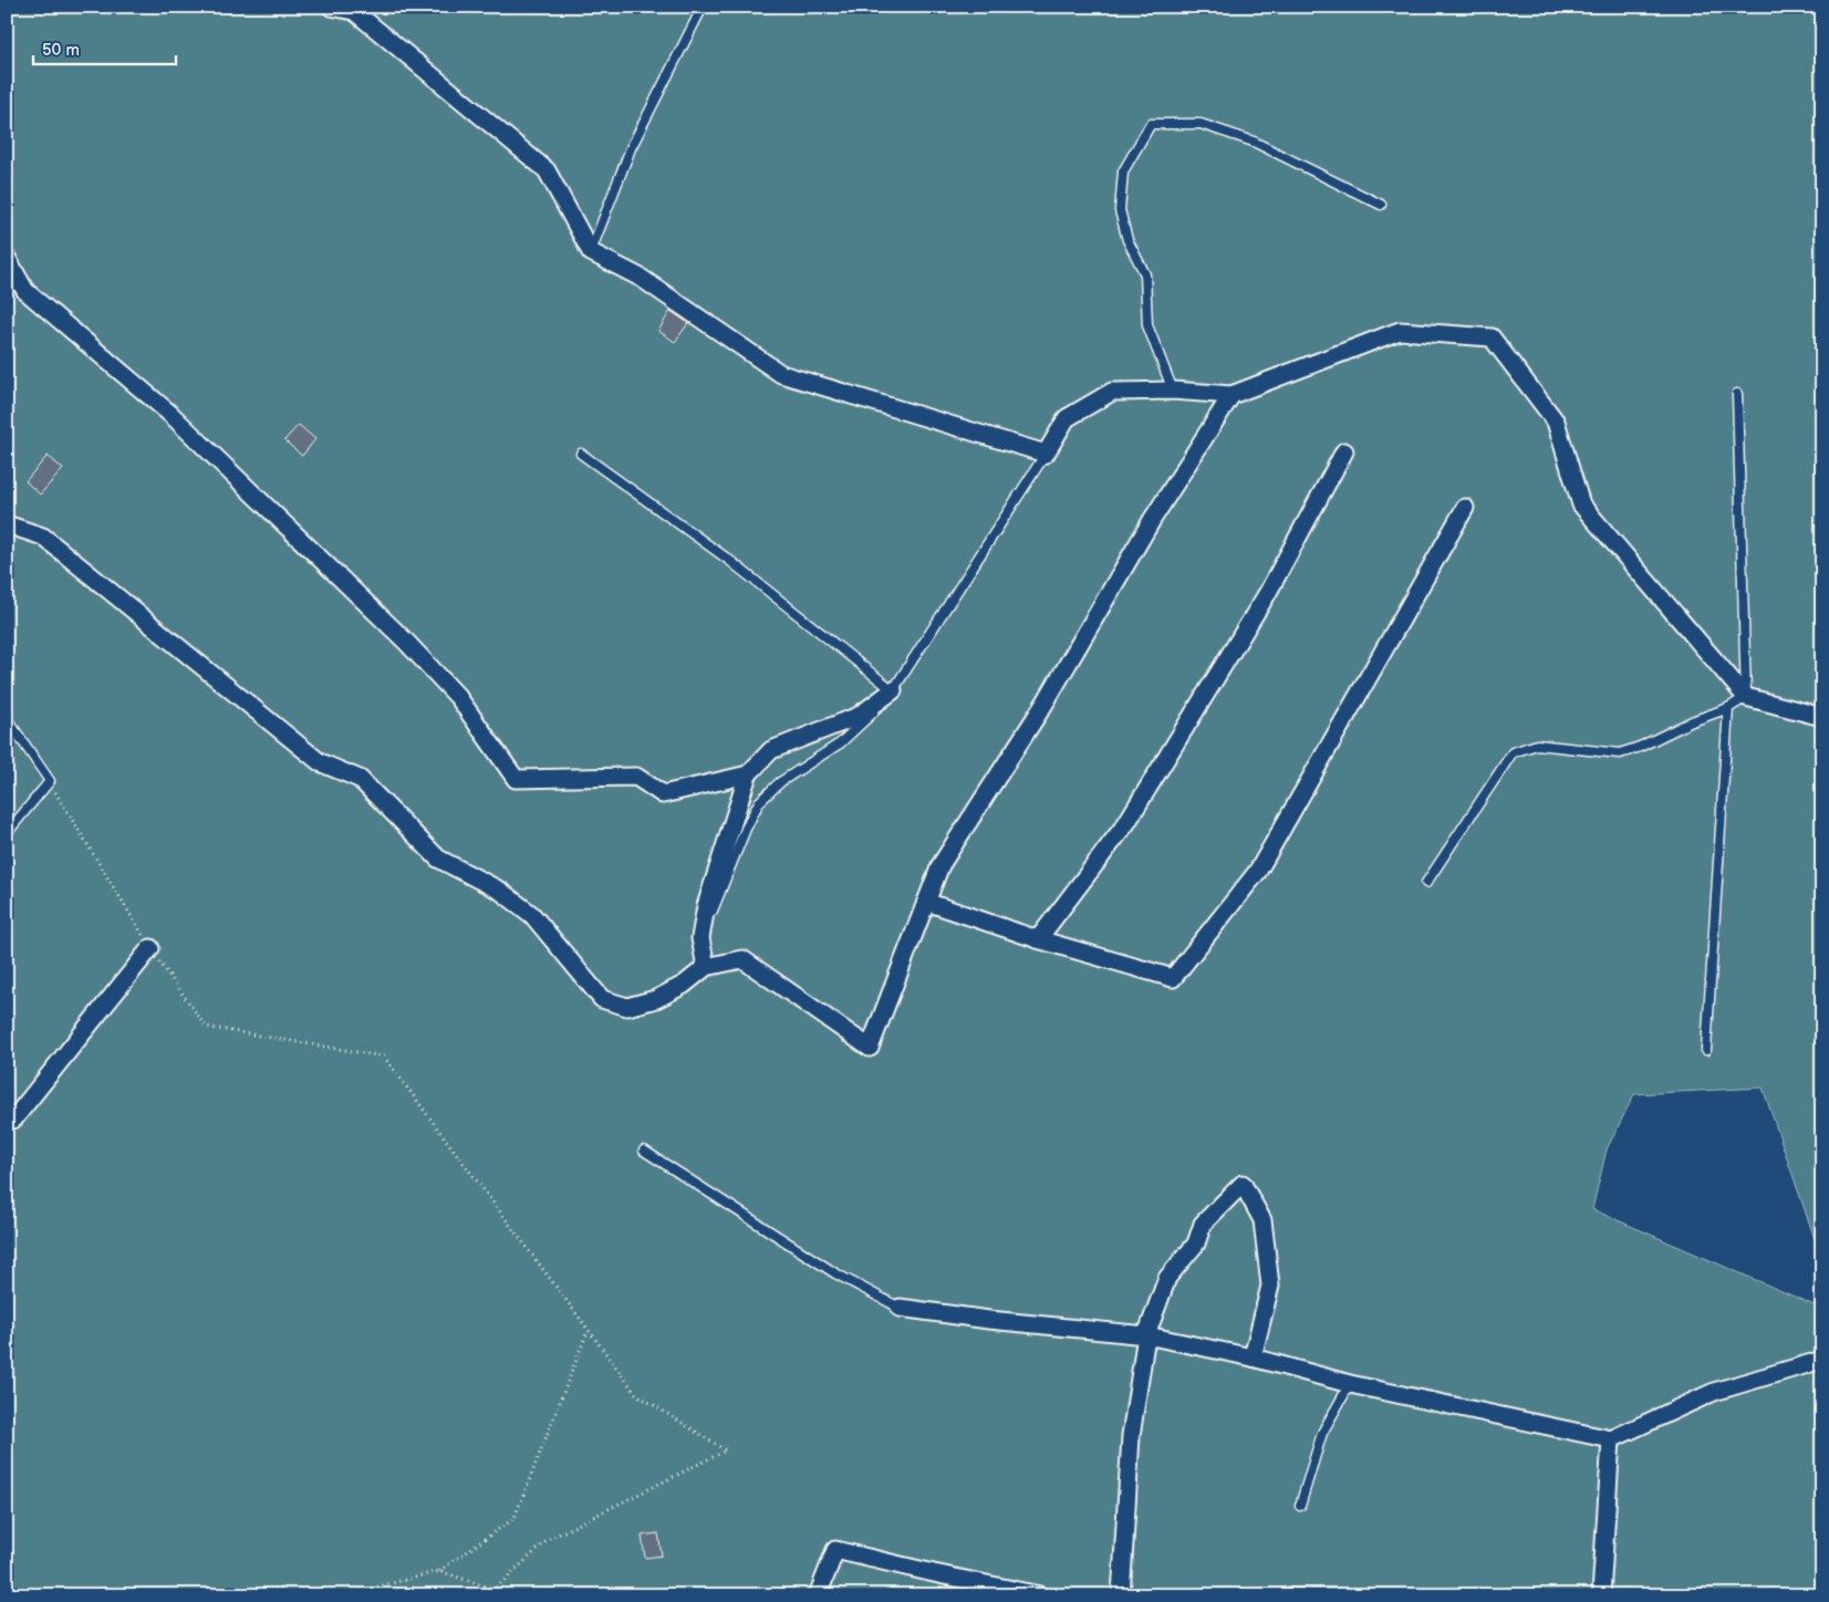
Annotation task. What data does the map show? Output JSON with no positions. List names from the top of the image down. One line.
{"scale_bar":"50 m"}
